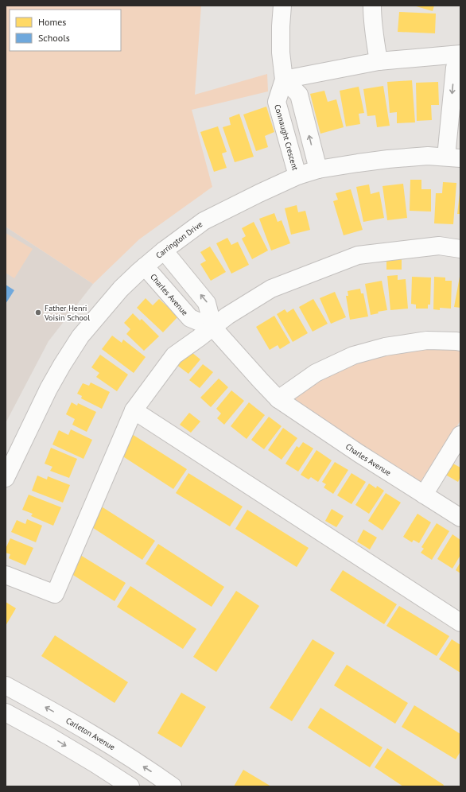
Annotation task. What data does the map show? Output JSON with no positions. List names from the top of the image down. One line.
{"streets":{"street":["Connaught Crescent","Carrington Drive","Charles Avenue","Carleton Avenue"]},"crossings":[["Connaught Crescent","Carrington Drive"],["Carrington Drive","Charles Avenue"]],"places":["Father Henri Voisin School"],"legend":["Homes","Schools"]}
